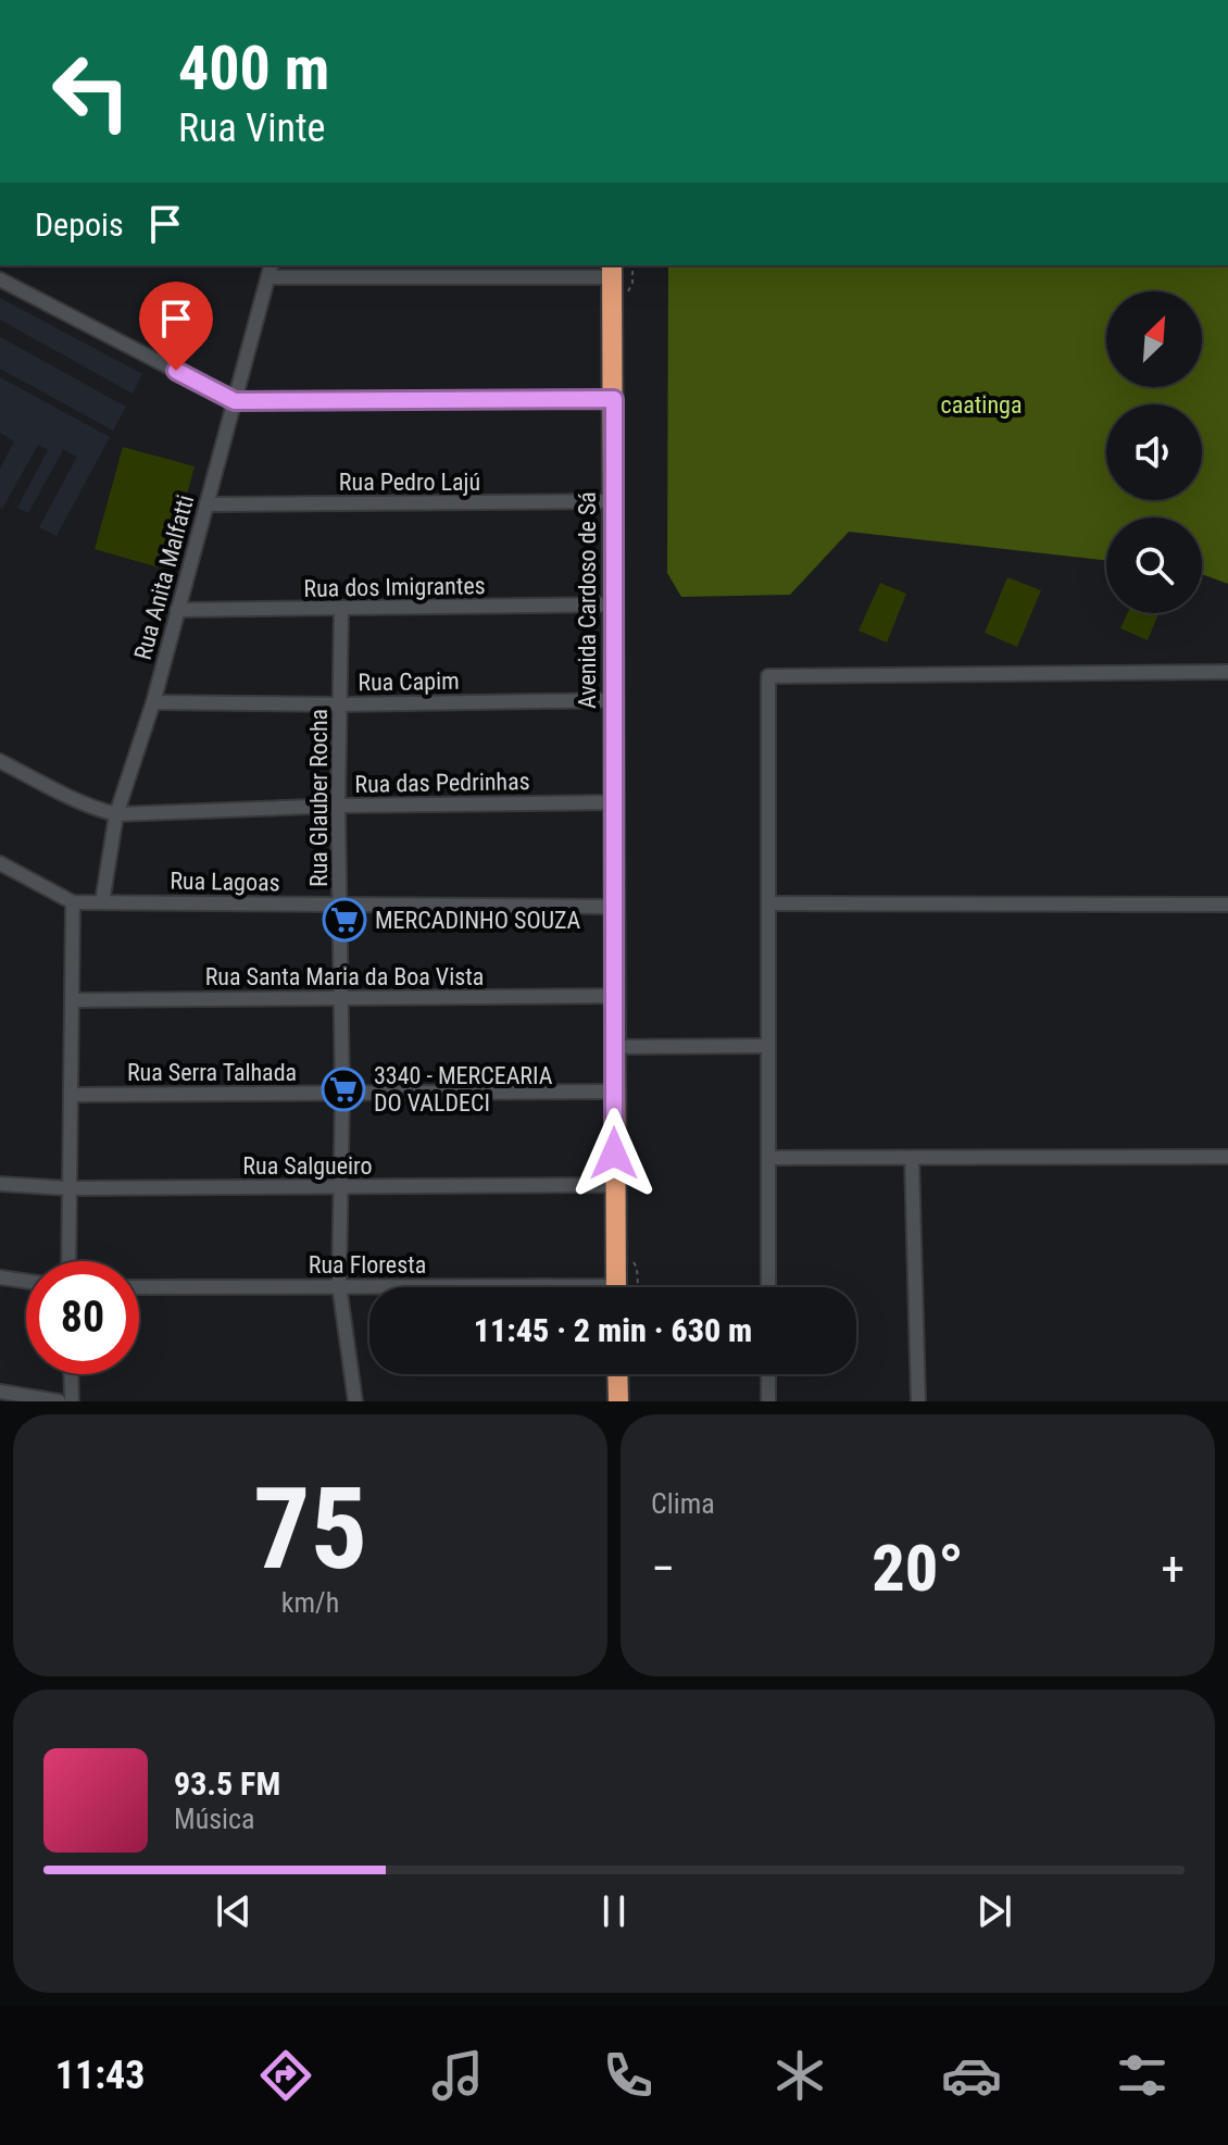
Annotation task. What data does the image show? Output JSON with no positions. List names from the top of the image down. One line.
{"streets":{"highway":["Avenida Cardoso de Sá"],"street":["Rua Pedro Lajú","Rua Anita Malfatti","Rua dos Imigrantes","Rua Capim","Rua das Pedrinhas","Rua Glauber Rocha","Rua Lagoas","Rua Santa Maria da Boa Vista","Rua Serra Talhada","Rua Salgueiro","Rua Floresta"]},"crossings":[["Rua Pedro Lajú","Rua Anita Malfatti"],["Rua Pedro Lajú","Avenida Cardoso de Sá"],["Rua Anita Malfatti","Rua dos Imigrantes"],["Rua Anita Malfatti","Rua Capim"],["Rua Anita Malfatti","Rua das Pedrinhas"],["Rua Anita Malfatti","Rua Lagoas"],["Rua dos Imigrantes","Avenida Cardoso de Sá"],["Rua dos Imigrantes","Rua Glauber Rocha"],["Avenida Cardoso de Sá","Rua Capim"],["Avenida Cardoso de Sá","Rua das Pedrinhas"],["Avenida Cardoso de Sá","Rua Lagoas"],["Avenida Cardoso de Sá","Rua Santa Maria da Boa Vista"],["Avenida Cardoso de Sá","Rua Serra Talhada"],["Avenida Cardoso de Sá","Rua Salgueiro"],["Rua Capim","Rua Glauber Rocha"],["Rua das Pedrinhas","Rua Glauber Rocha"],["Rua Glauber Rocha","Rua Lagoas"],["Rua Glauber Rocha","Rua Santa Maria da Boa Vista"],["Rua Glauber Rocha","Rua Serra Talhada"],["Rua Glauber Rocha","Rua Salgueiro"],["Rua Glauber Rocha","Rua Floresta"]],"parks":["caatinga"],"places":{"supermarket":["MERCADINHO SOUZA","3340 - MERCEARIA DO VALDECI"]},"north":"top right","page":{"turn":["400 m","Rua Vinte"],"then":"Depois","limit":"80","trip":"11:45 · 2 min · 630 m","tile":[["75","km/h"],"Clima"],"heat":["−","20°","+"],"song":["93.5 FM","Música"],"tabs":"11:43"}}
